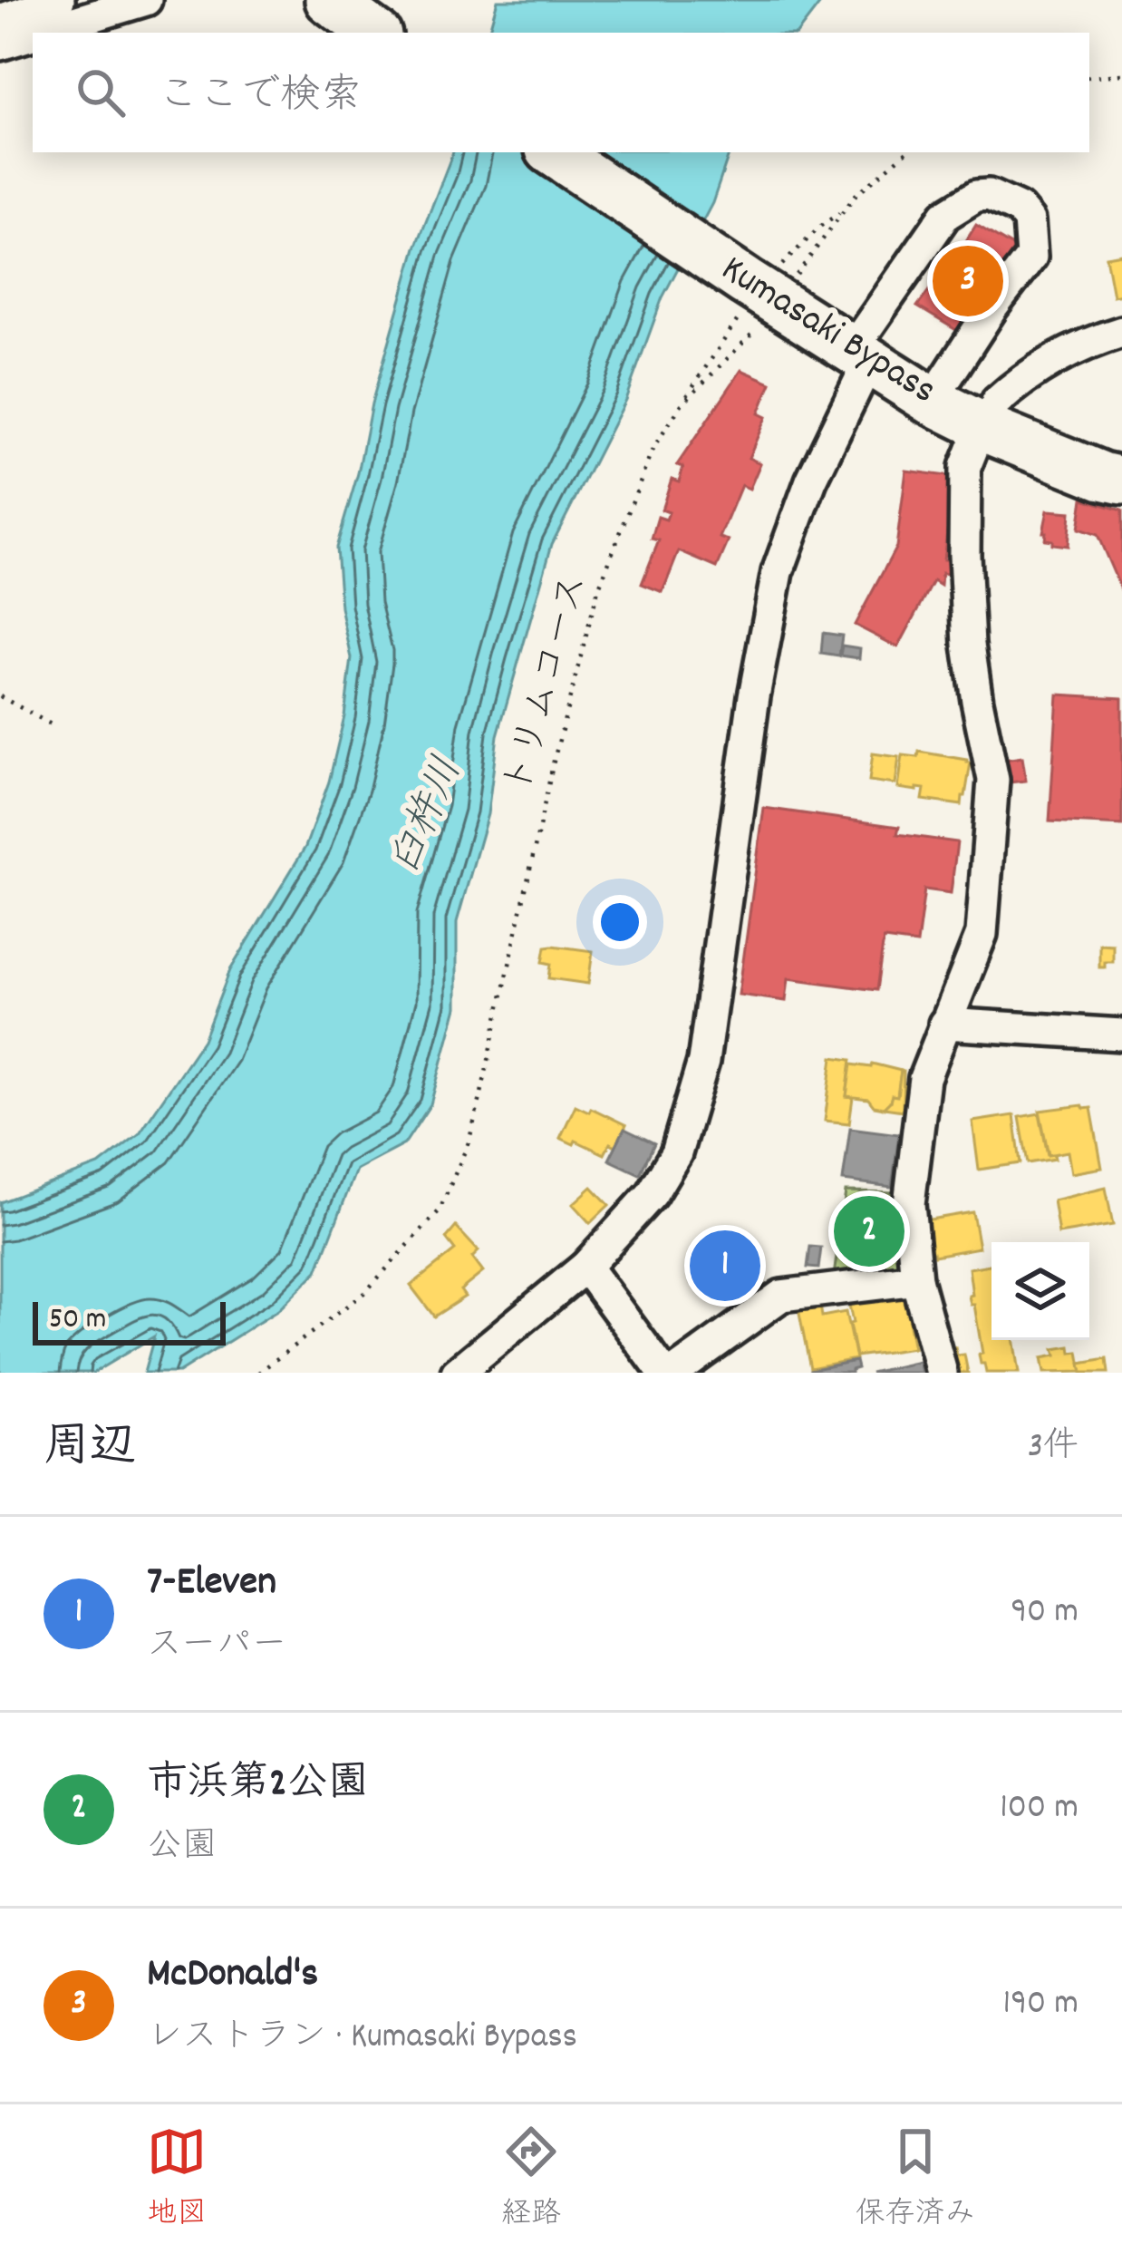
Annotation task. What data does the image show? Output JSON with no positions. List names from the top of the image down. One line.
{"streets":{"highway":["Kumasaki Bypass"],"path":["トリムコース"]},"crossings":[["Kumasaki Bypass","トリムコース"]],"water":["臼杵川"],"scale_bar":"50 m","page":{"search":"ここで検索","pins":["3","2","1"],"scale":"50 m","heading":["周辺","3件"],"list":[{"mark":"1","name":"7-Eleven","note":"スーパー","value":"90 m"},{"mark":"2","name":"市浜第2公園","note":"公園","value":"100 m"},{"mark":"3","name":"McDonald's","note":"レストラン · Kumasaki Bypass","value":"190 m"}],"nav":["地図","経路","保存済み"]}}
